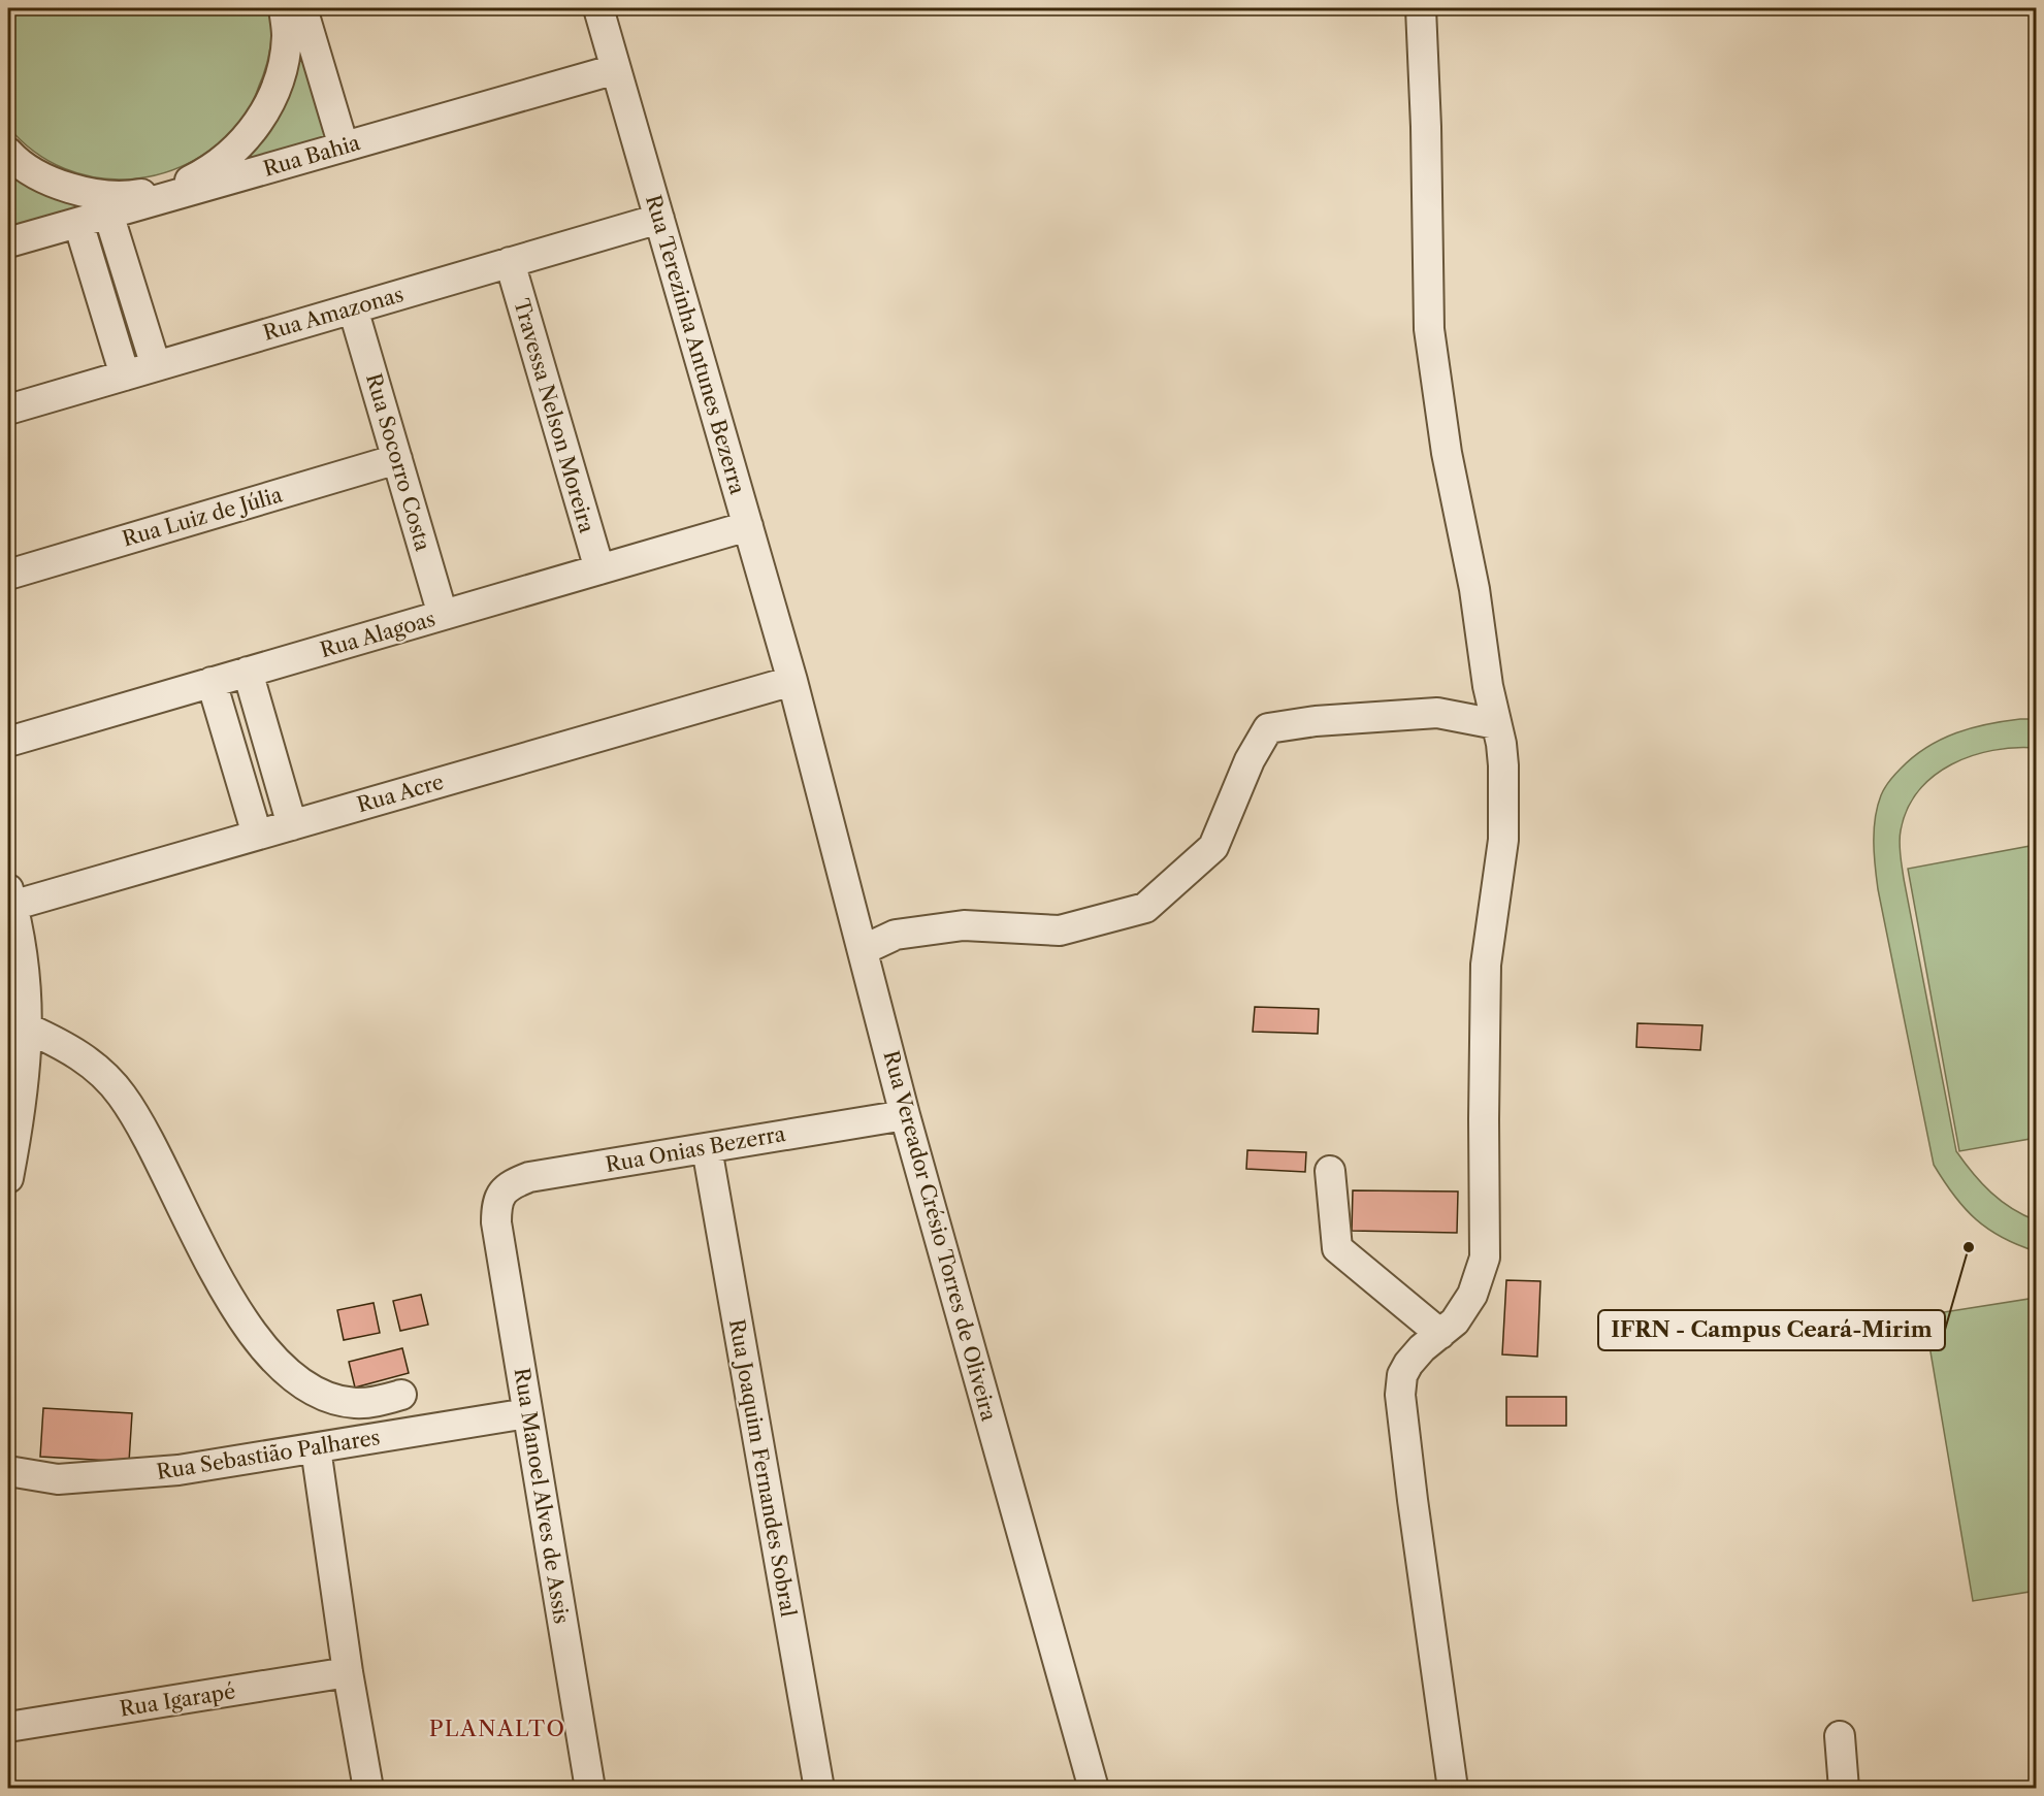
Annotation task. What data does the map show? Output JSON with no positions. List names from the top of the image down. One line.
{"streets":{"street":["Rua Bahia","Rua Amazonas","Rua Terezinha Antunes Bezerra","Travessa Nelson Moreira","Rua Socorro Costa","Rua Luiz de Júlia","Rua Alagoas","Rua Acre","Rua Onias Bezerra","Rua Vereador Crésio Torres de Oliveira","Rua Sebastião Palhares","Rua Joaquim Fernandes Sobral","Rua Manoel Alves de Assis","Rua Igarapé"]},"crossings":[["Rua Bahia","Rua Terezinha Antunes Bezerra"],["Rua Amazonas","Rua Terezinha Antunes Bezerra"],["Rua Amazonas","Travessa Nelson Moreira"],["Rua Amazonas","Rua Socorro Costa"],["Rua Terezinha Antunes Bezerra","Rua Alagoas"],["Rua Terezinha Antunes Bezerra","Rua Acre"],["Rua Terezinha Antunes Bezerra","Rua Vereador Crésio Torres de Oliveira"],["Travessa Nelson Moreira","Rua Alagoas"],["Rua Socorro Costa","Rua Luiz de Júlia"],["Rua Socorro Costa","Rua Alagoas"],["Rua Acre","Rua Vereador Crésio Torres de Oliveira"],["Rua Onias Bezerra","Rua Vereador Crésio Torres de Oliveira"],["Rua Onias Bezerra","Rua Joaquim Fernandes Sobral"],["Rua Onias Bezerra","Rua Manoel Alves de Assis"],["Rua Sebastião Palhares","Rua Manoel Alves de Assis"]],"districts":["PLANALTO"],"places":["IFRN - Campus Ceará-Mirim"]}
